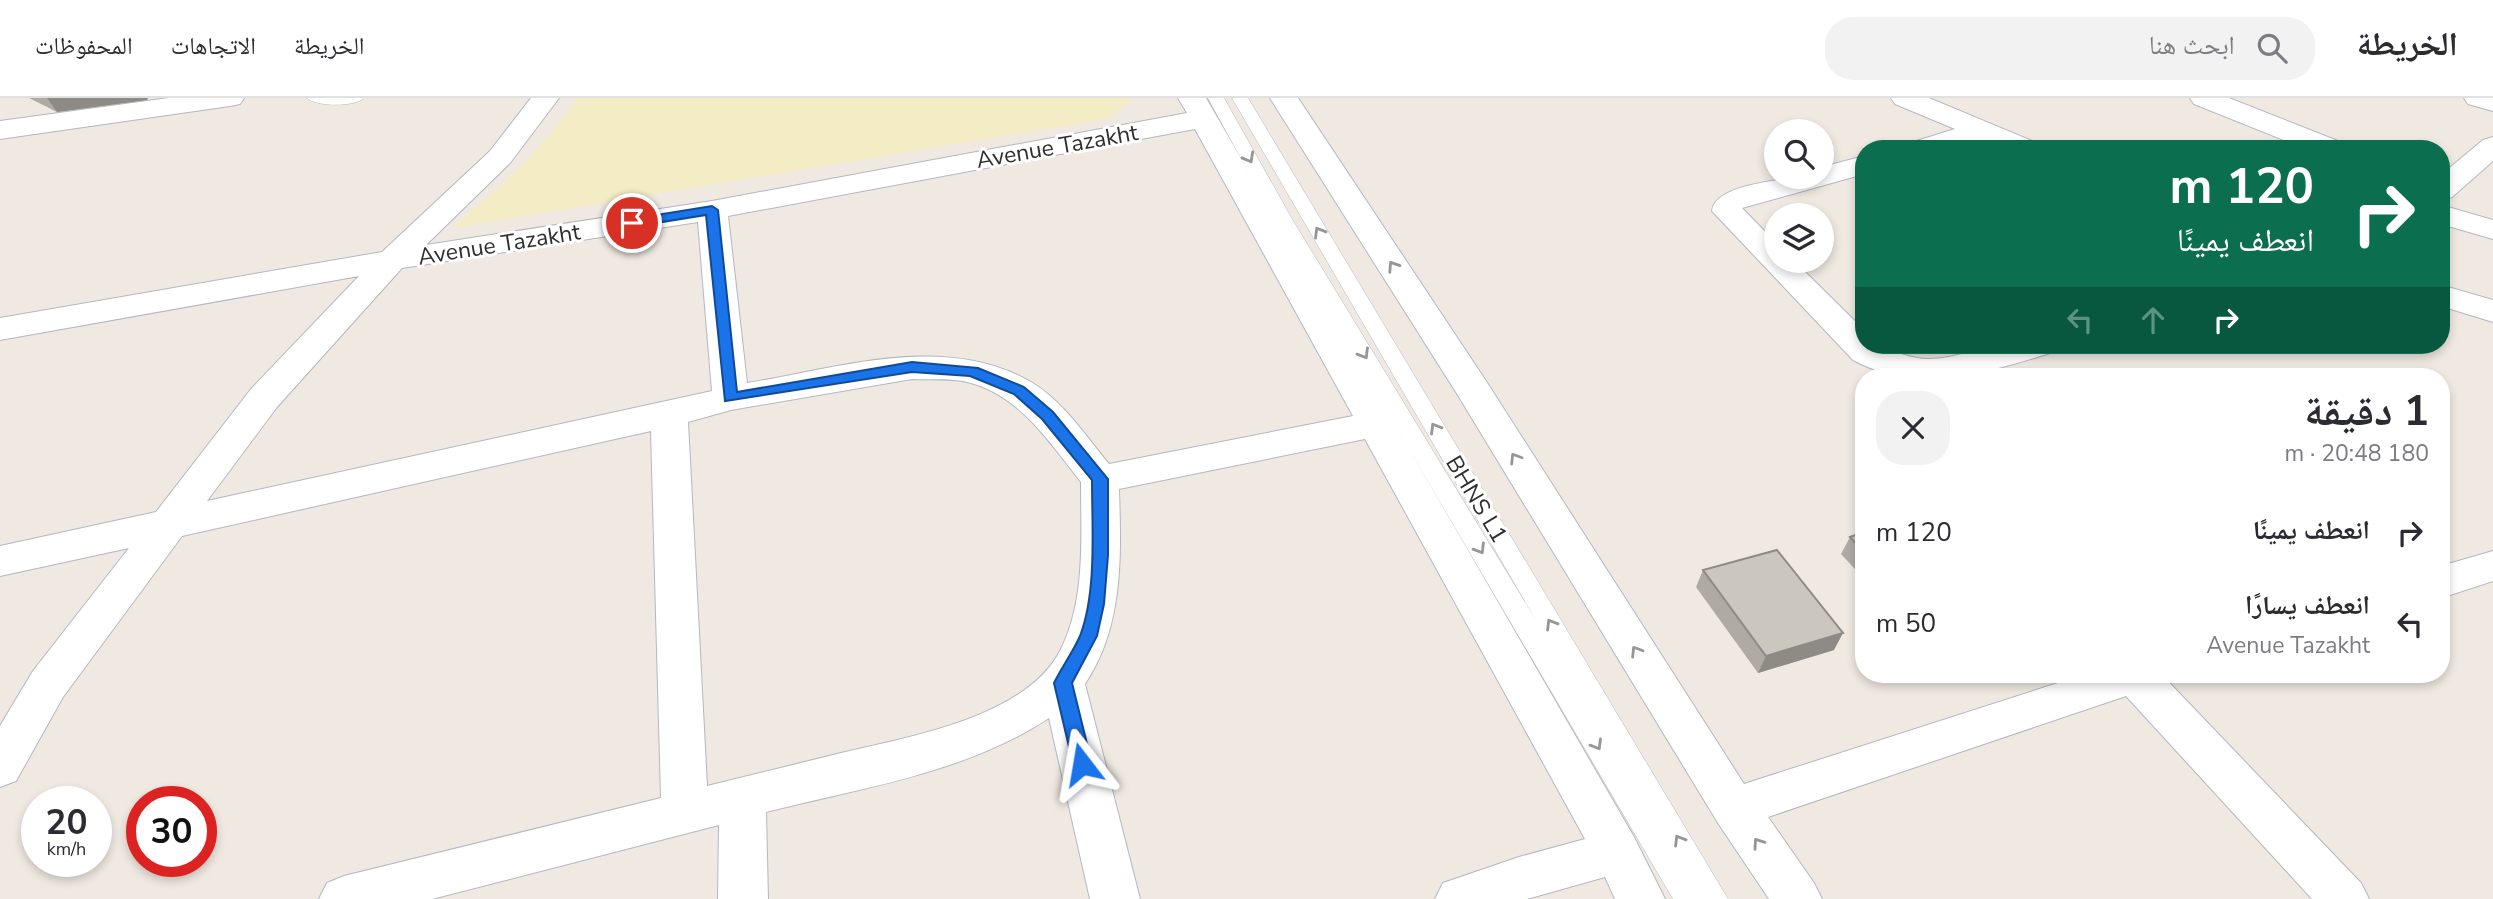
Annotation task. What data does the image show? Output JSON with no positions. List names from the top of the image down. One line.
{"streets":{"street":["Avenue Tazakht"],"lane":["BHNS L1"]},"crossings":[["Avenue Tazakht","BHNS L1"]],"page":{"header":"الخريطة","search":"ابحث هنا","nav":["الخريطة","الاتجاهات","المحفوظات"],"turn":["120 m","انعطف يمينًا"],"heading":["1 دقيقة","180 m · 20:48"],"list":[{"name":"انعطف يمينًا","value":"120 m"},{"name":"انعطف يسارًا","note":"Avenue Tazakht","value":"50 m"}],"speed":"20 km/h","limit":"30"}}
